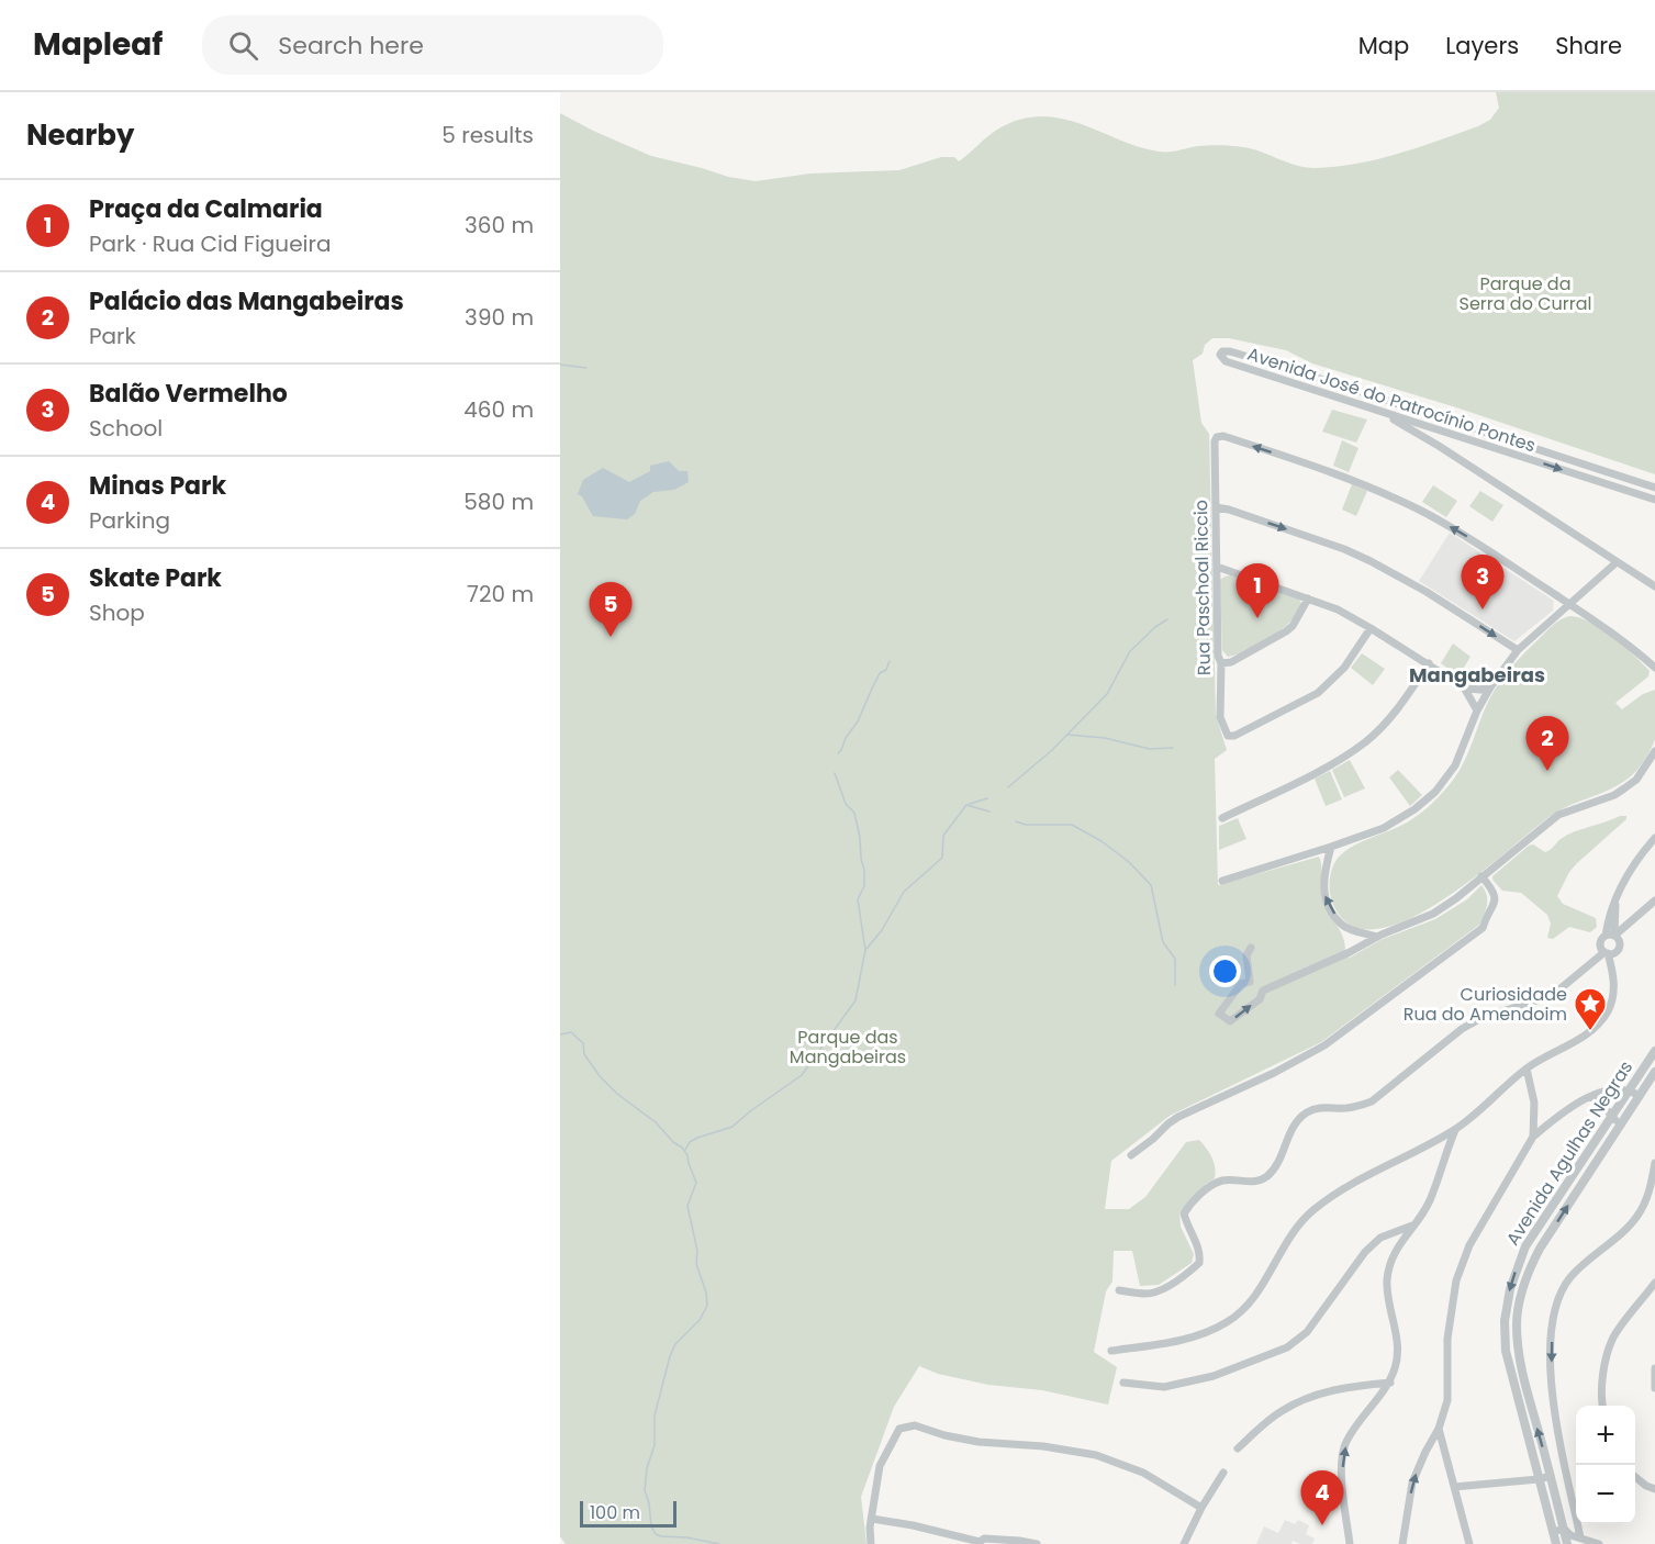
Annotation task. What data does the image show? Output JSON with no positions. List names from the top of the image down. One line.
{"streets":{"street":["Avenida José do Patrocínio Pontes","Rua Paschoal Riccio","Avenida Agulhas Negras"]},"districts":["Mangabeiras"],"parks":["Parque da Serra do Curral","Parque das Mangabeiras"],"places":{"place":["Curiosidade Rua do Amendoim"]},"scale_bar":"100 m","page":{"header":"Mapleaf","search":"Search here","nav":["Map","Layers","Share"],"heading":["Nearby","5 results"],"list":[{"mark":"1","name":"Praça da Calmaria","note":"Park · Rua Cid Figueira","value":"360 m"},{"mark":"2","name":"Palácio das Mangabeiras","note":"Park","value":"390 m"},{"mark":"3","name":"Balão Vermelho","note":"School","value":"460 m"},{"mark":"4","name":"Minas Park","note":"Parking","value":"580 m"},{"mark":"5","name":"Skate Park","note":"Shop","value":"720 m"}],"pins":["3","1","5","2","4"],"map_buttons":["+","−"],"scale":"100 m"}}
